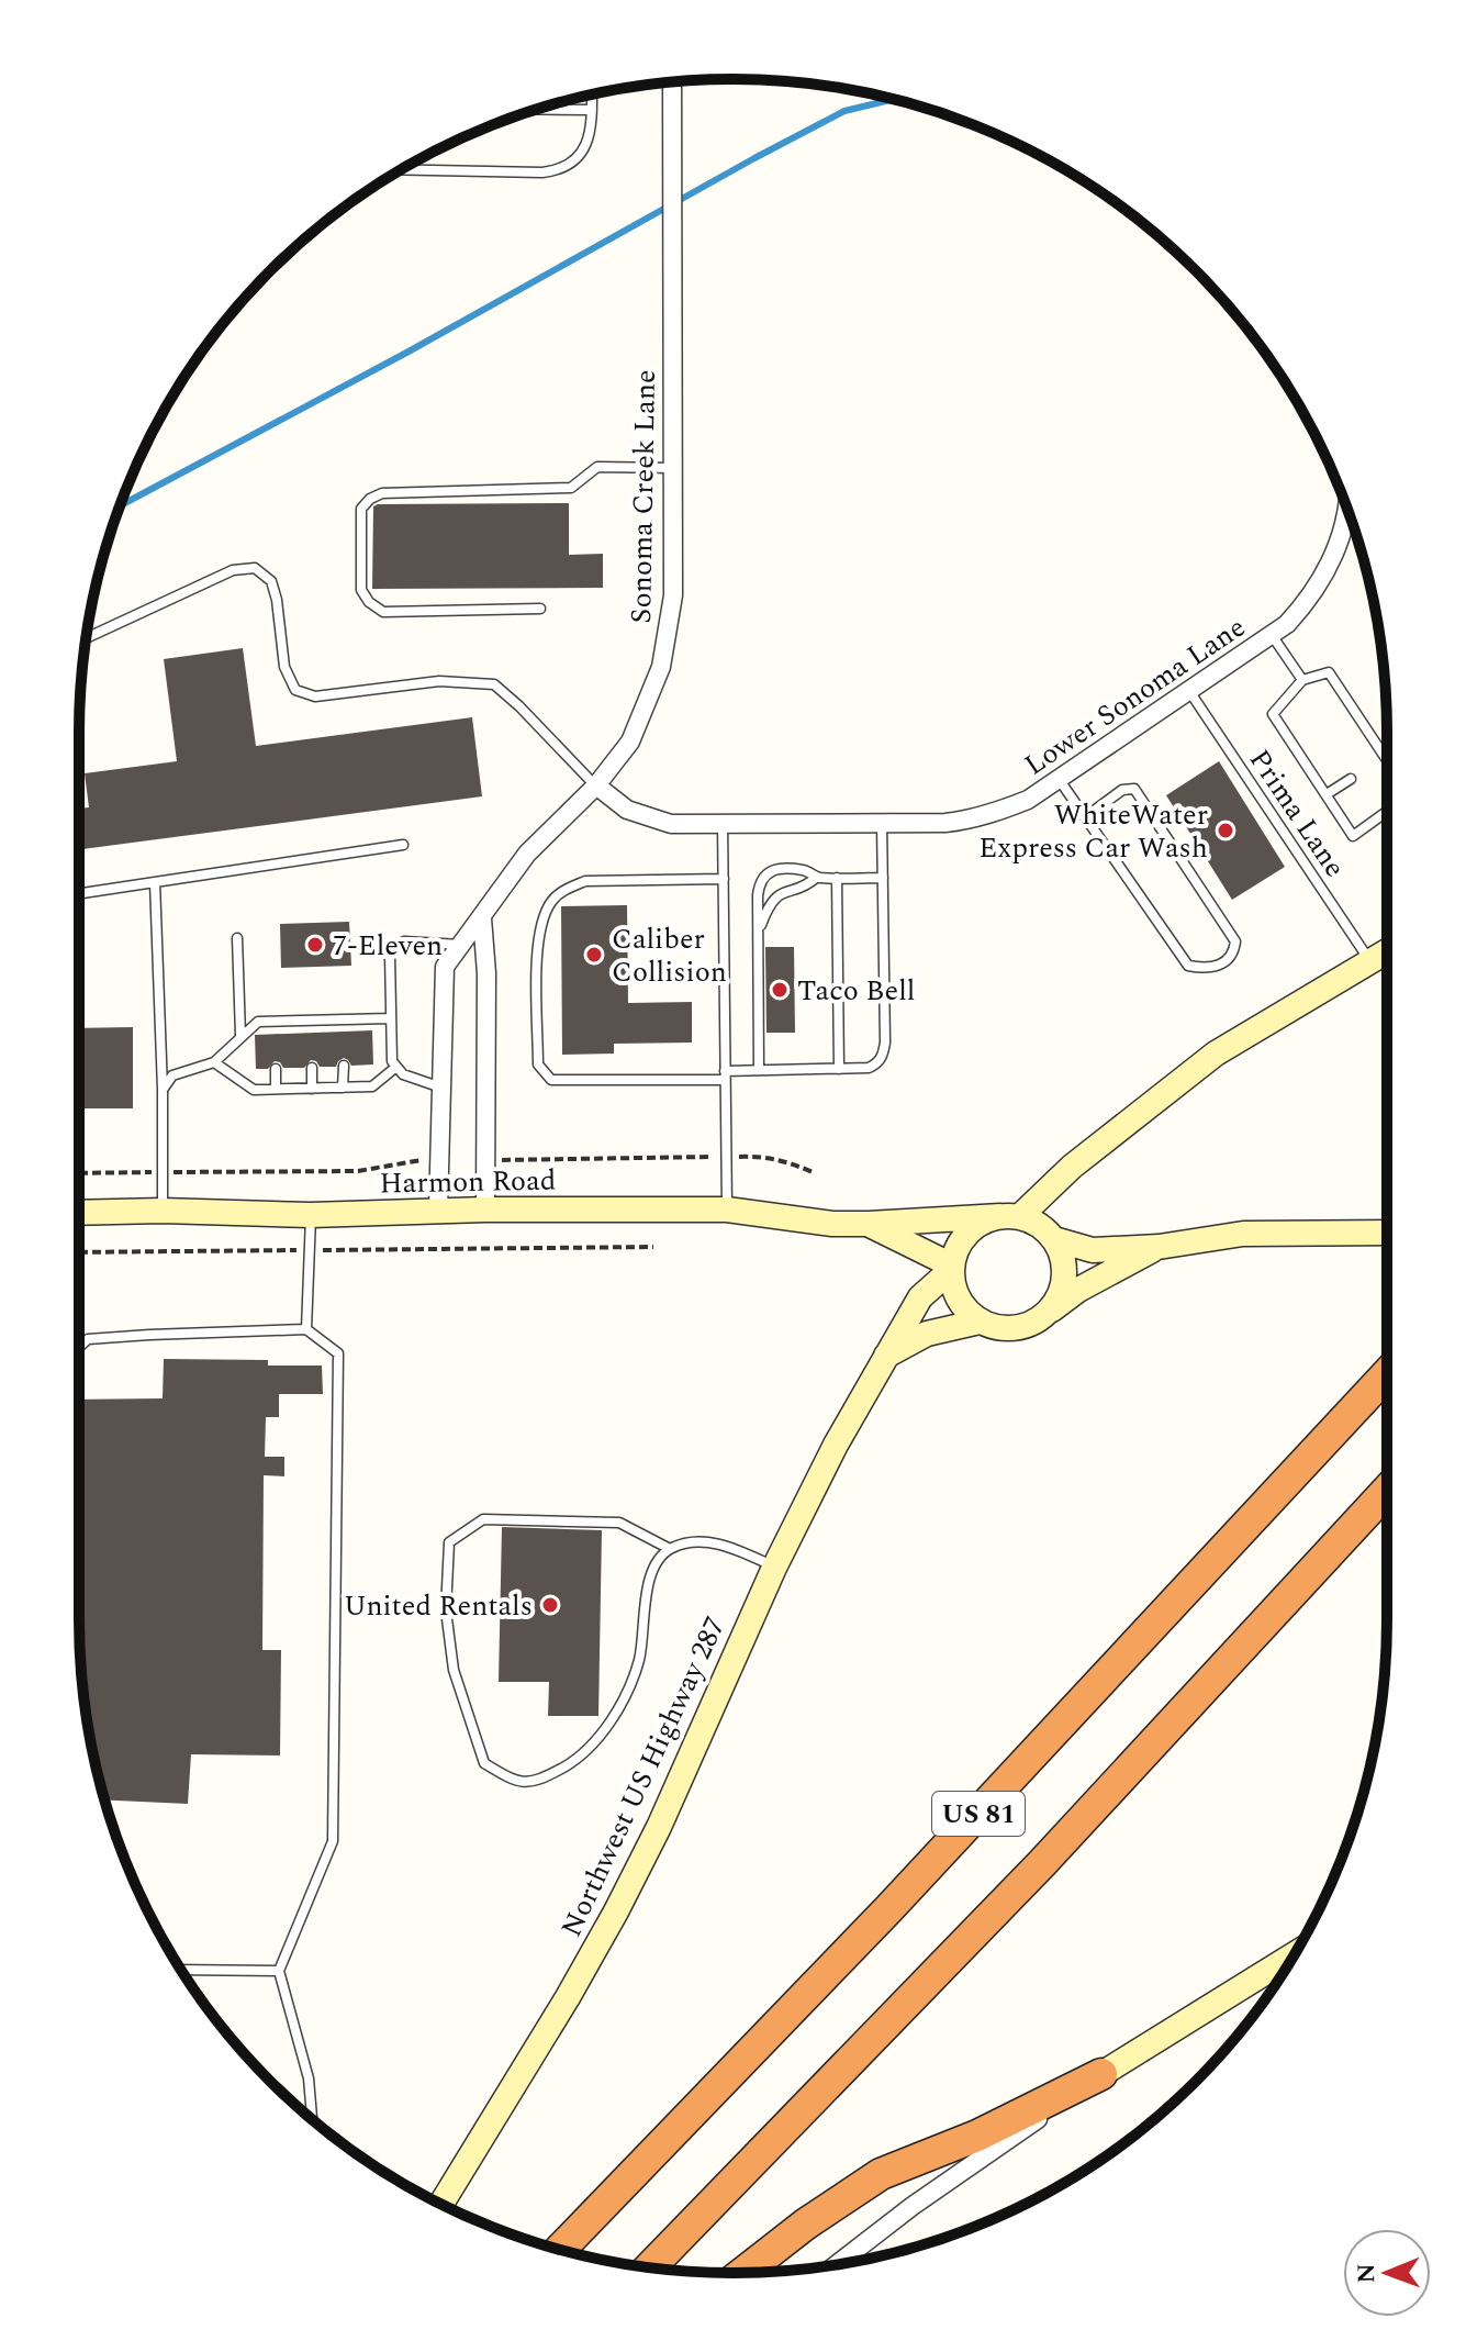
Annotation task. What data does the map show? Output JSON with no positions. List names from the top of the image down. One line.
{"streets":{"highway":["US 81"],"main road":["Harmon Road","Northwest US Highway 287"],"street":["Sonoma Creek Lane","Lower Sonoma Lane"],"lane":["Prima Lane"]},"crossings":[["Sonoma Creek Lane","Lower Sonoma Lane"],["Sonoma Creek Lane","Harmon Road"],["Lower Sonoma Lane","Prima Lane"],["Harmon Road","Northwest US Highway 287"]],"places":["WhiteWater Express Car Wash","7-Eleven","Caliber Collision","Taco Bell","United Rentals"],"north":"left"}
